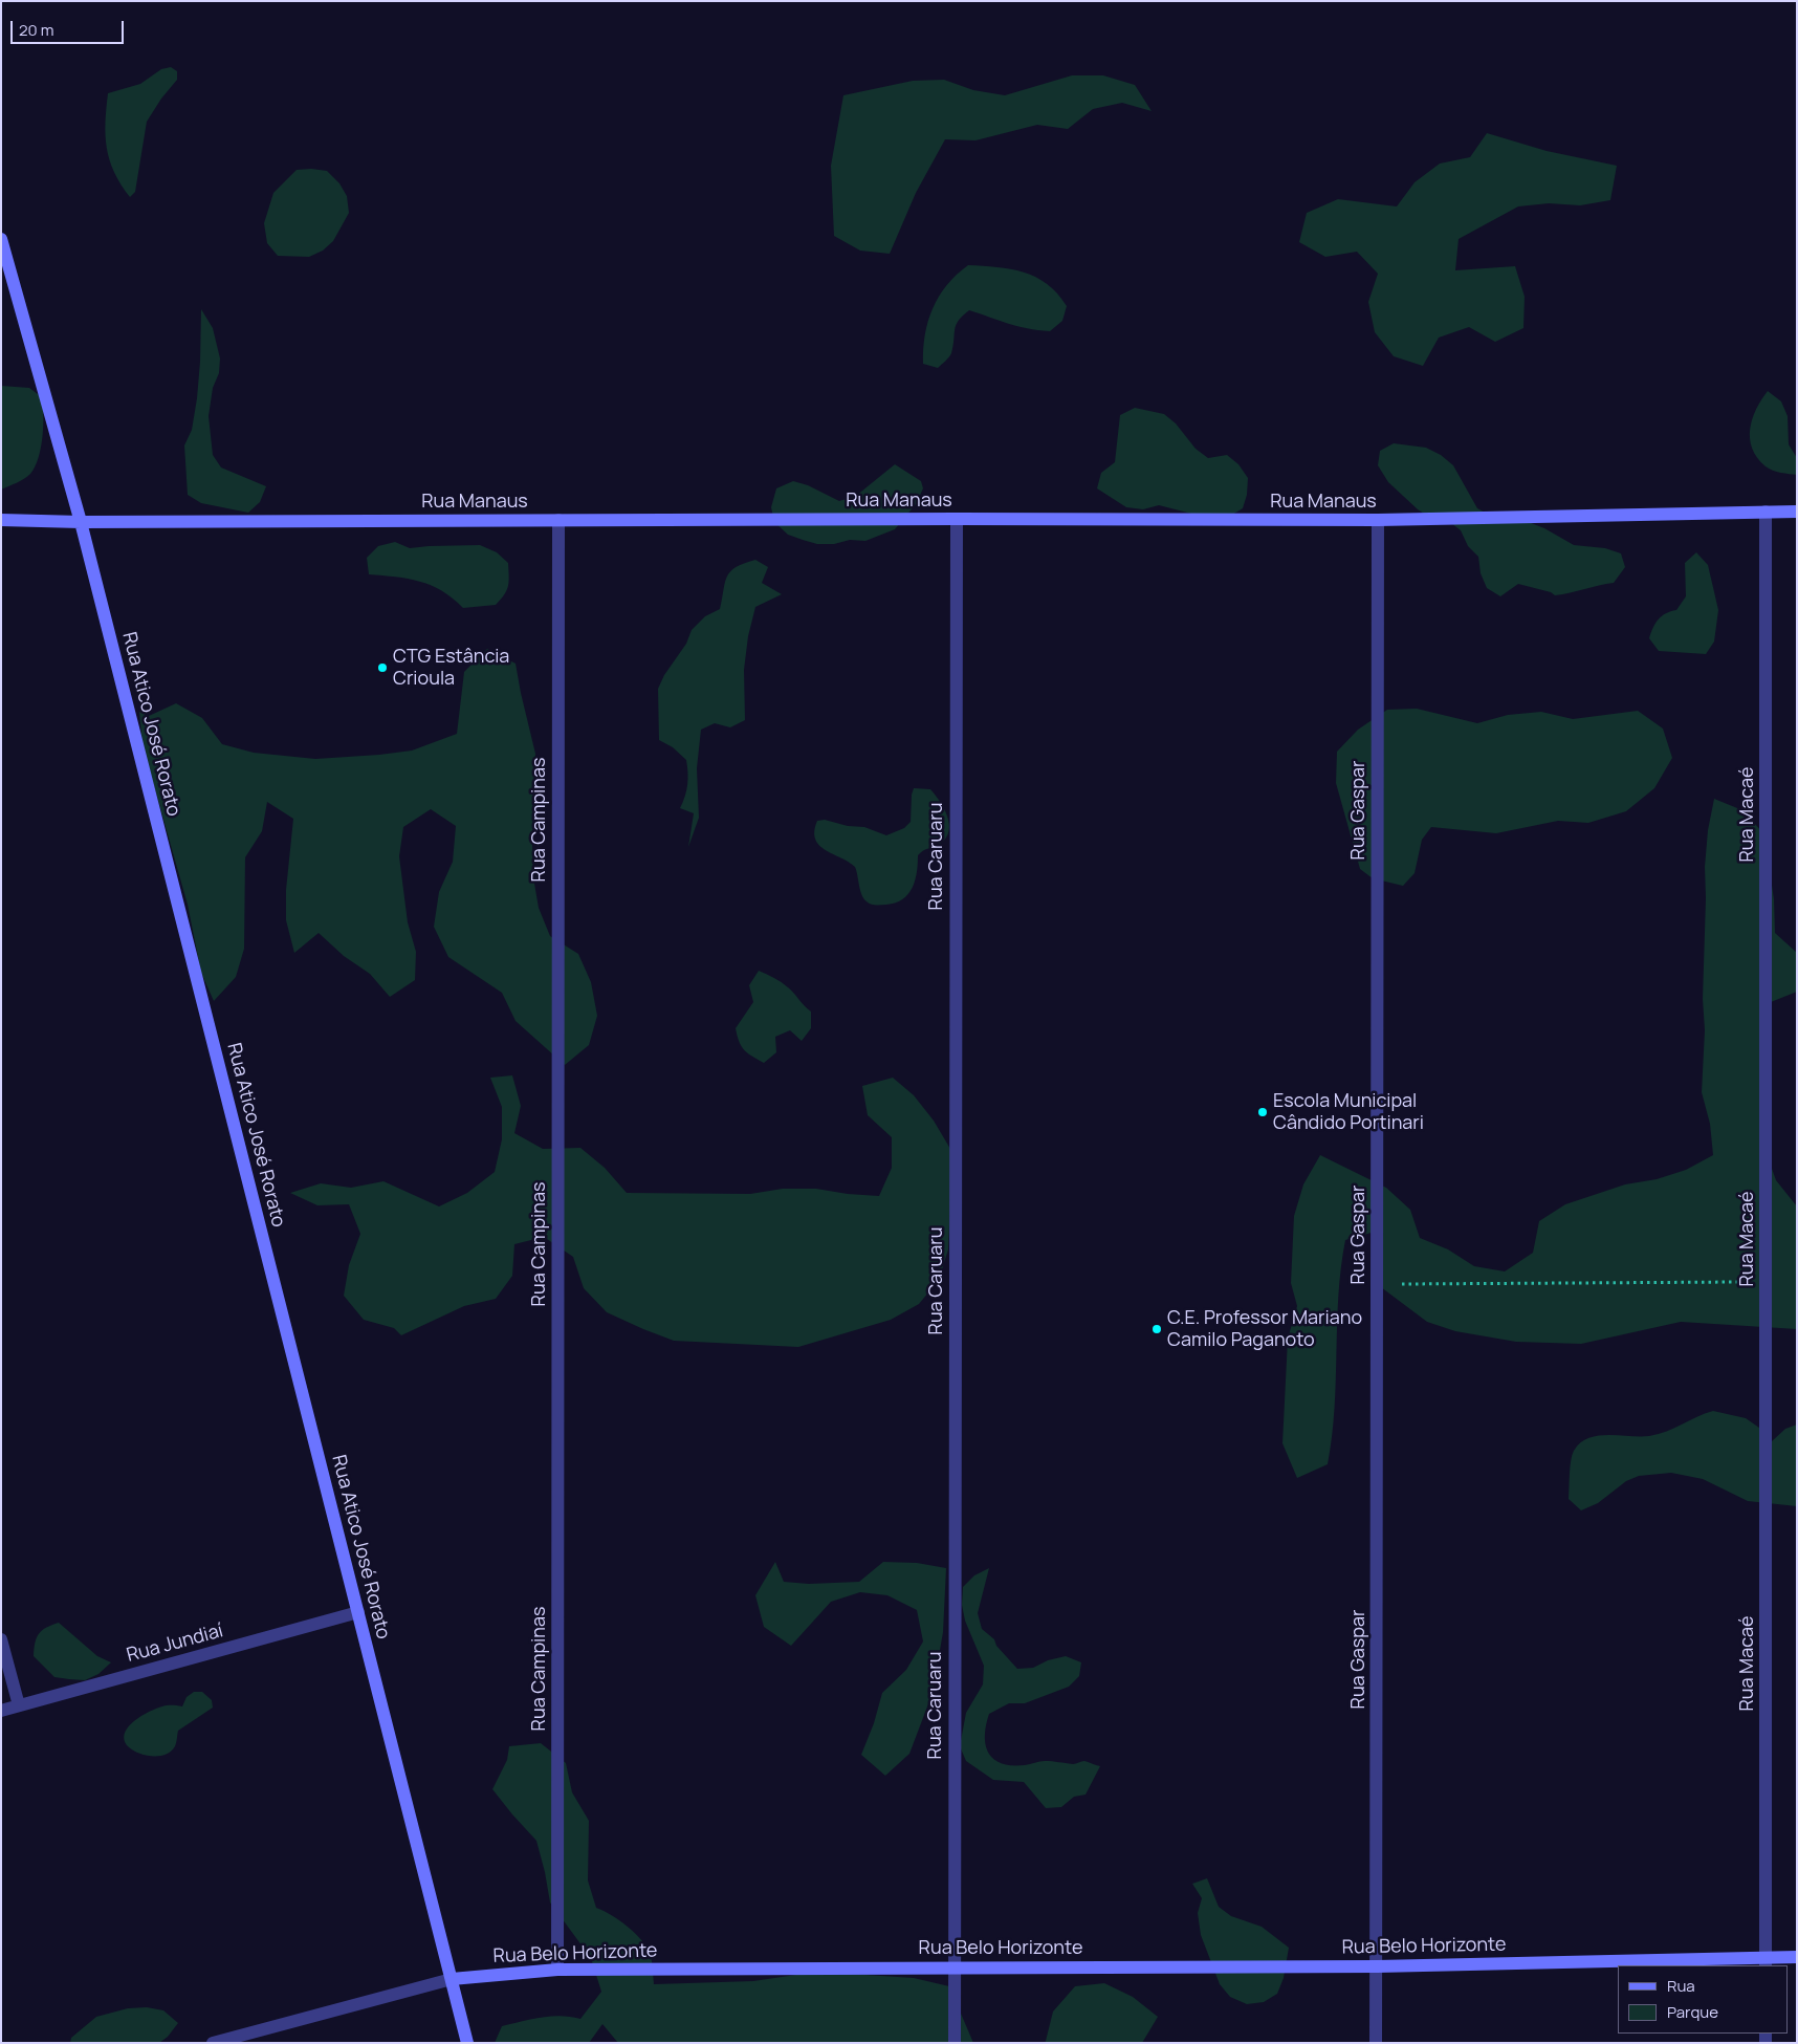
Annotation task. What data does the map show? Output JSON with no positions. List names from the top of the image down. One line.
{"streets":{"street":["Rua Manaus","Rua Atico José Rorato","Rua Gaspar","Rua Macaé","Rua Campinas","Rua Caruaru","Rua Jundiaí","Rua Belo Horizonte"]},"crossings":[["Rua Manaus","Rua Atico José Rorato"],["Rua Manaus","Rua Gaspar"],["Rua Manaus","Rua Macaé"],["Rua Manaus","Rua Campinas"],["Rua Manaus","Rua Caruaru"],["Rua Atico José Rorato","Rua Jundiaí"],["Rua Atico José Rorato","Rua Belo Horizonte"],["Rua Gaspar","Rua Belo Horizonte"],["Rua Macaé","Rua Belo Horizonte"],["Rua Campinas","Rua Belo Horizonte"],["Rua Caruaru","Rua Belo Horizonte"]],"places":["CTG Estância Crioula","Escola Municipal Cândido Portinari","C.E. Professor Mariano Camilo Paganoto"],"legend":["Rua","Parque"],"scale_bar":"20 m"}
